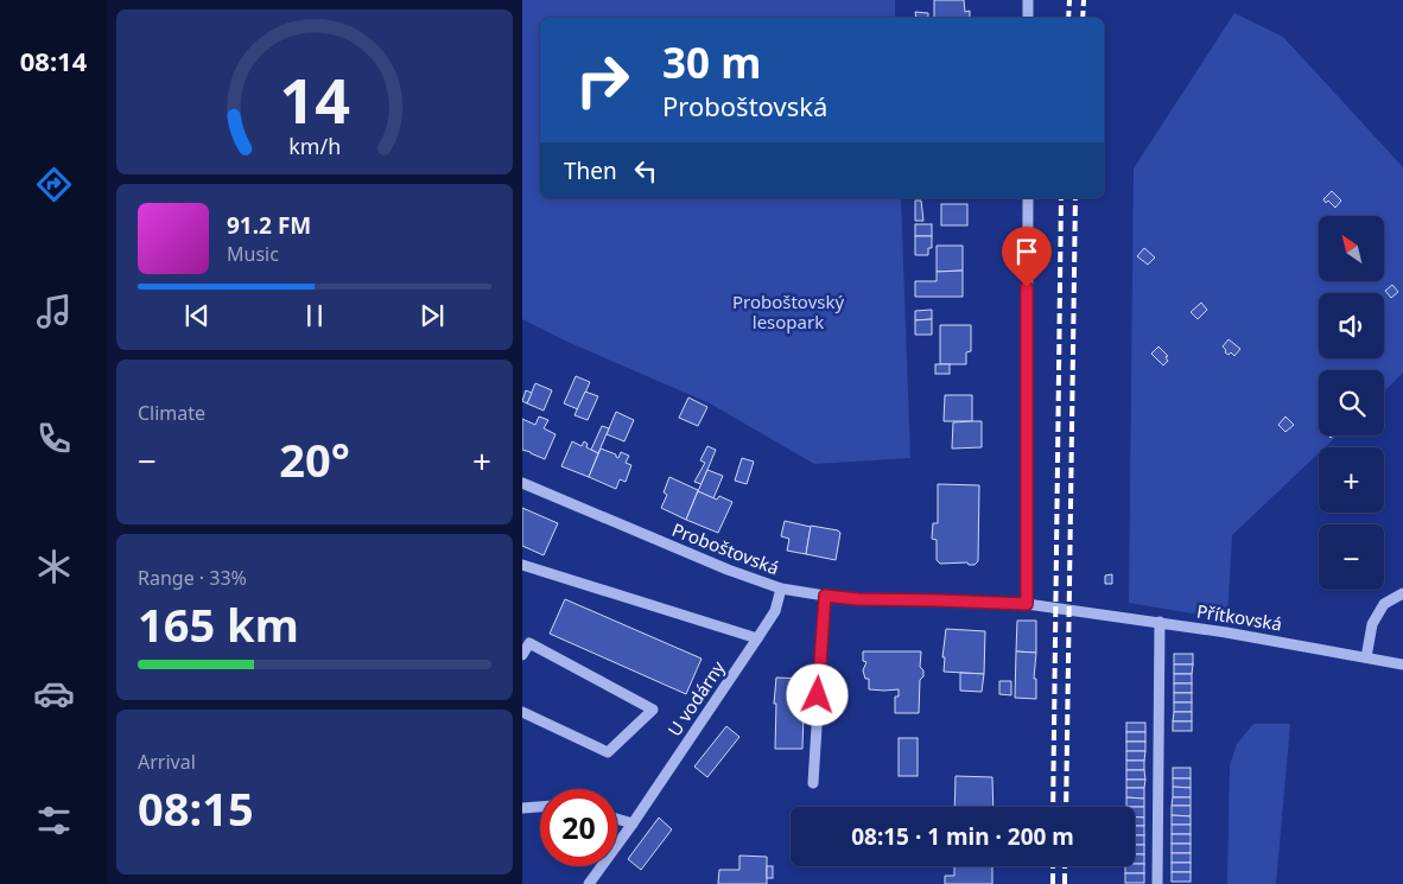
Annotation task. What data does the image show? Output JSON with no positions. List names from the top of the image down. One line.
{"streets":{"street":["Proboštovská","Přítkovská","U vodárny"]},"crossings":[["Proboštovská","Přítkovská"],["Proboštovská","U vodárny"]],"parks":["Proboštovský lesopark"],"north":"top left","page":{"tabs":"08:14","turn":["30 m","Proboštovská"],"then":"Then","song":["91.2 FM","Music"],"map_buttons":["+","−"],"tile":["Climate",["Range · 33%","165 km"],["Arrival","08:15"]],"heat":["−","20°","+"],"limit":"20","trip":"08:15 · 1 min · 200 m","gauge":["14","km/h"]}}
